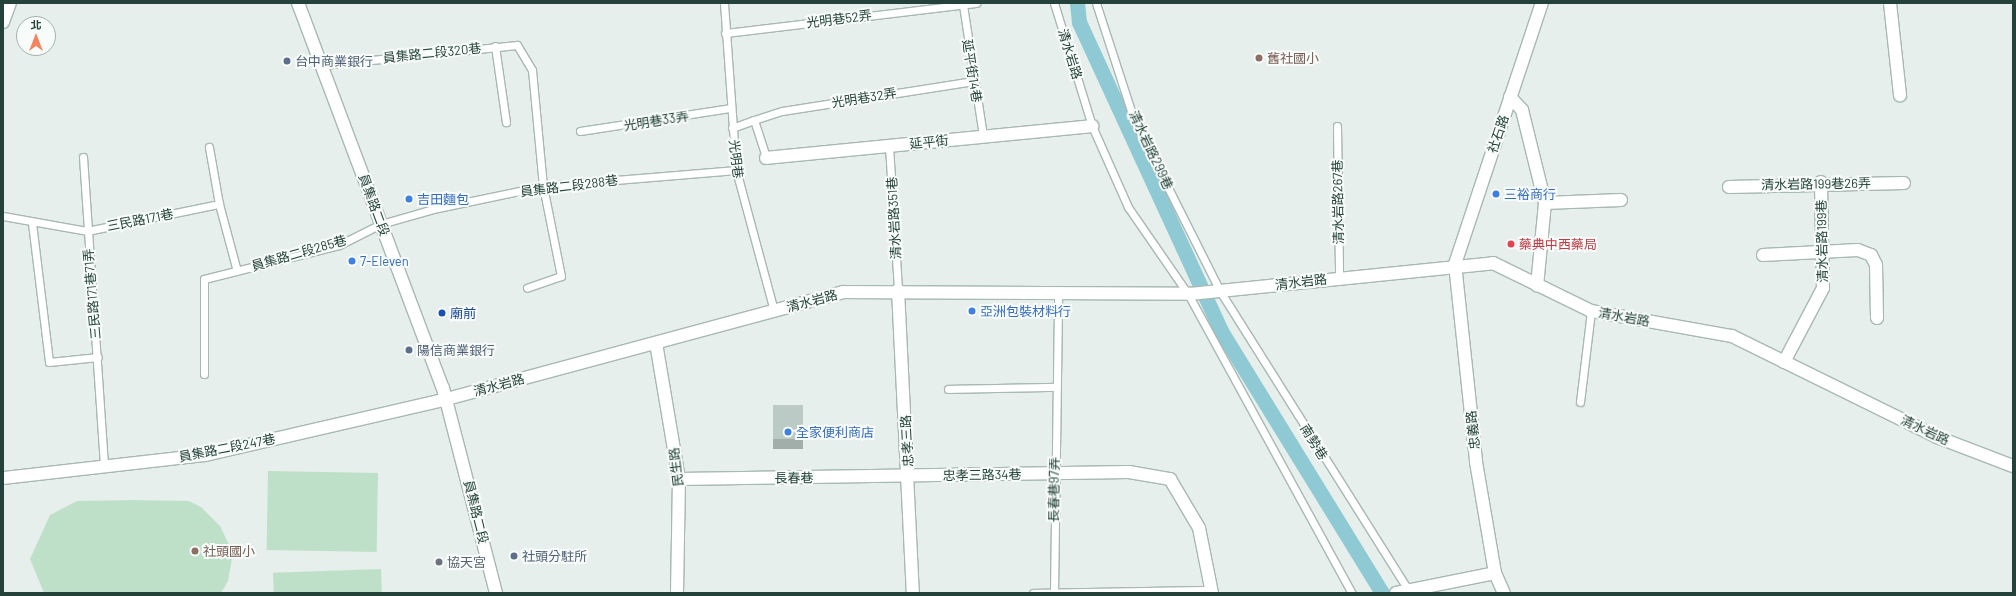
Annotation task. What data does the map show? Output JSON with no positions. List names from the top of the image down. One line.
{"streets":{"street":["清水岩路","社石路","延平街","清水岩路199巷26弄","員集路二段","清水岩路199巷","忠義路","忠孝三路","員集路二段247巷","民生路","忠孝三路34巷","長春巷"],"lane":["光明巷52弄","員集路二段320巷","延平街14巷","光明巷32弄","光明巷33弄","清水岩路299巷","光明巷","員集路二段288巷","清水岩路267巷","清水岩路351巷","三民路171巷","員集路二段285巷","三民路171巷71弄","南勢巷","長春巷97弄"]},"crossings":[["光明巷52弄","延平街14巷"],["光明巷52弄","光明巷"],["員集路二段320巷","員集路二段288巷"],["員集路二段320巷","員集路二段"],["清水岩路","社石路"],["清水岩路","延平街"],["清水岩路","清水岩路299巷"],["清水岩路","光明巷"],["清水岩路","清水岩路267巷"],["清水岩路","員集路二段"],["清水岩路","清水岩路351巷"],["清水岩路","清水岩路199巷"],["清水岩路","忠義路"],["清水岩路","忠孝三路"],["清水岩路","南勢巷"],["清水岩路","員集路二段247巷"],["清水岩路","民生路"],["清水岩路","長春巷97弄"],["延平街14巷","光明巷32弄"],["延平街14巷","延平街"],["光明巷32弄","光明巷"],["光明巷33弄","光明巷"],["社石路","忠義路"],["延平街","清水岩路351巷"],["清水岩路299巷","南勢巷"],["光明巷","員集路二段288巷"],["清水岩路199巷26弄","清水岩路199巷"],["員集路二段288巷","員集路二段"],["員集路二段288巷","員集路二段285巷"],["員集路二段","員集路二段285巷"],["員集路二段","員集路二段247巷"],["清水岩路351巷","忠孝三路"],["三民路171巷","三民路171巷71弄"],["三民路171巷71弄","員集路二段247巷"],["忠孝三路","忠孝三路34巷"],["忠孝三路","長春巷"],["民生路","長春巷"],["忠孝三路34巷","長春巷"],["忠孝三路34巷","長春巷97弄"]],"places":["舊社國小","台中商業銀行","三裕商行","吉田麵包","藥典中西藥局","7-Eleven","亞洲包裝材料行","廟前","陽信商業銀行","全家便利商店","社頭國小","社頭分駐所","協天宮"],"north":"top"}
